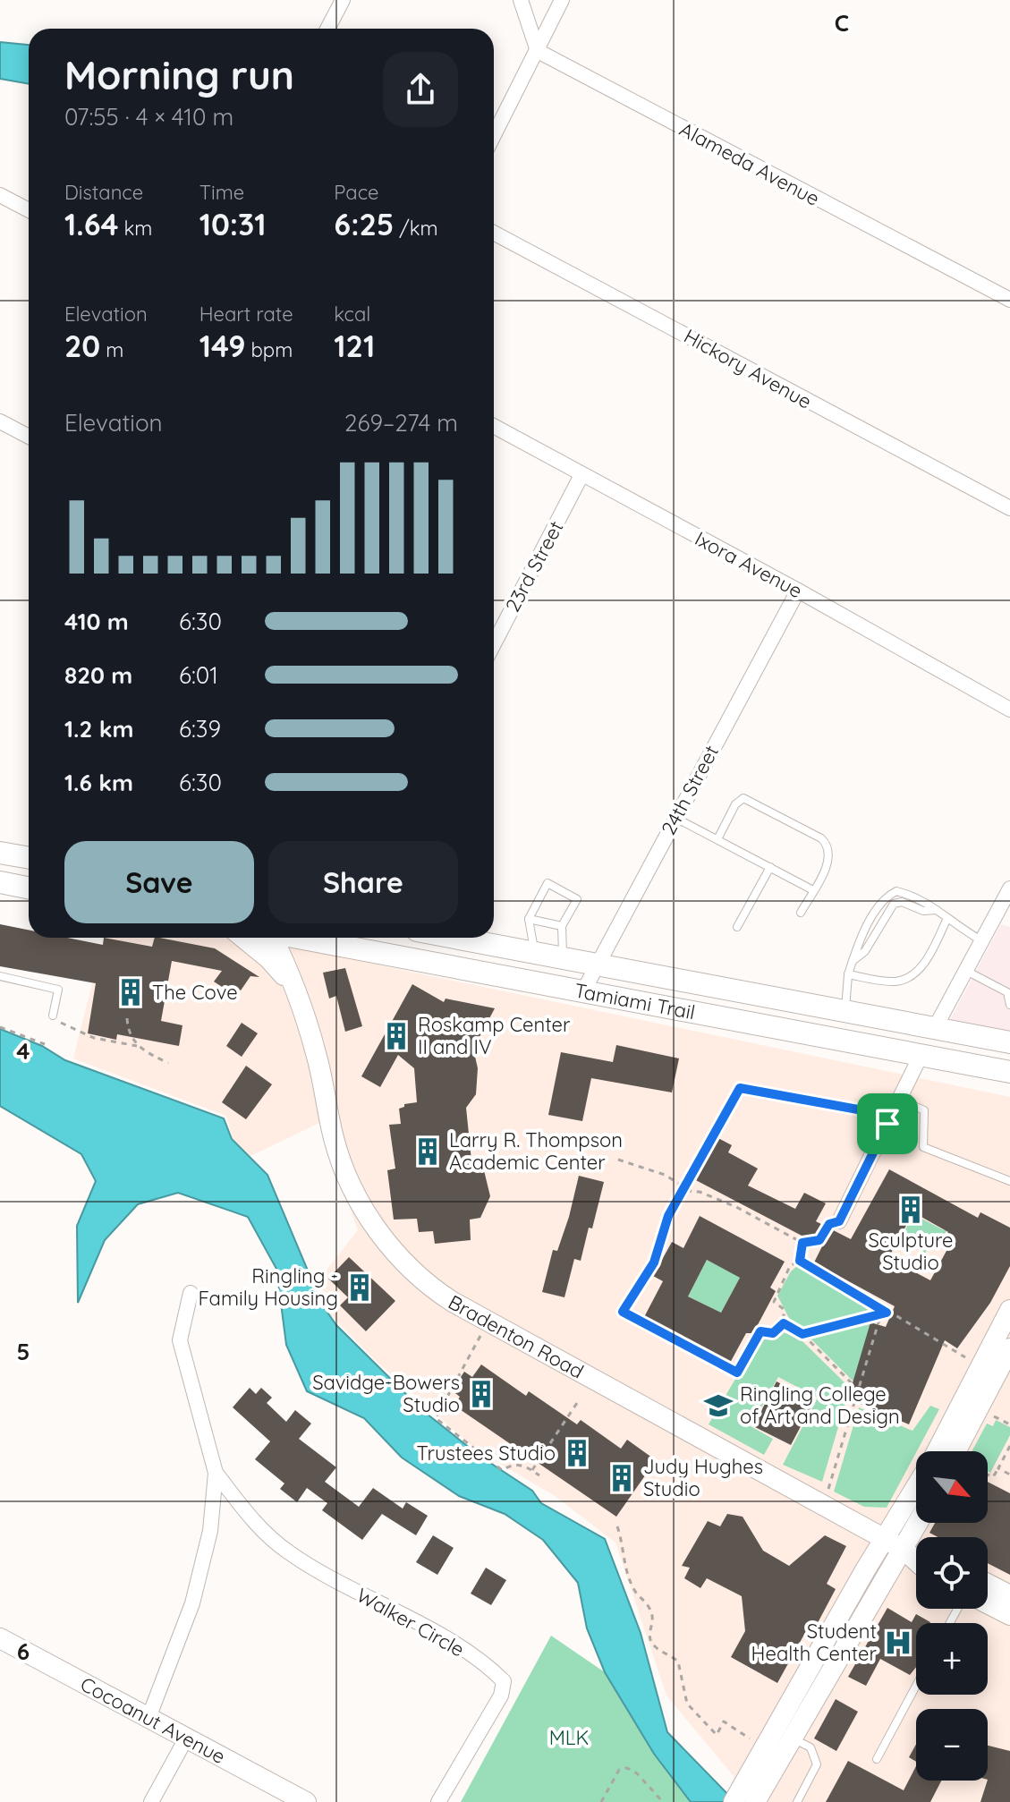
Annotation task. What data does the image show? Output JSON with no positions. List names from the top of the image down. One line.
{"streets":{"main road":["Tamiami Trail"],"street":["Alameda Avenue","Hickory Avenue","Ixora Avenue","23rd Street","24th Street","Bradenton Road","Walker Circle","Cocoanut Avenue"]},"crossings":[["Ixora Avenue","23rd Street"],["Ixora Avenue","24th Street"],["24th Street","Tamiami Trail"],["Walker Circle","Cocoanut Avenue"]],"parks":["MLK"],"places":{"building":["The Cove","Roskamp Center II and IV","Larry R. Thompson Academic Center","Sculpture Studio","Ringling - Family Housing","Savidge-Bowers Studio","Trustees Studio","Judy Hughes Studio"],"school or university":["Ringling College of Art and Design"],"hospital":["Student Health Center"]},"north":"bottom right","page":{"heading":["Morning run","07:55 · 4 × 410 m"],"stats":[["Distance","1.64 km"],["Time","10:31"],["Pace","6:25 /km"],["Elevation","20 m"],["Heart rate","149 bpm"],["kcal","121"]],"chart":["Elevation","269–274 m"],"list":[{"name":"410 m","note":"6:30"},{"name":"820 m","note":"6:01"},{"name":"1.2 km","note":"6:39"},{"name":"1.6 km","note":"6:30"}],"buttons":["Save","Share"],"map_buttons":["+","−"]},"grid":{"columns":["C"],"rows":["4","5","6"]}}
